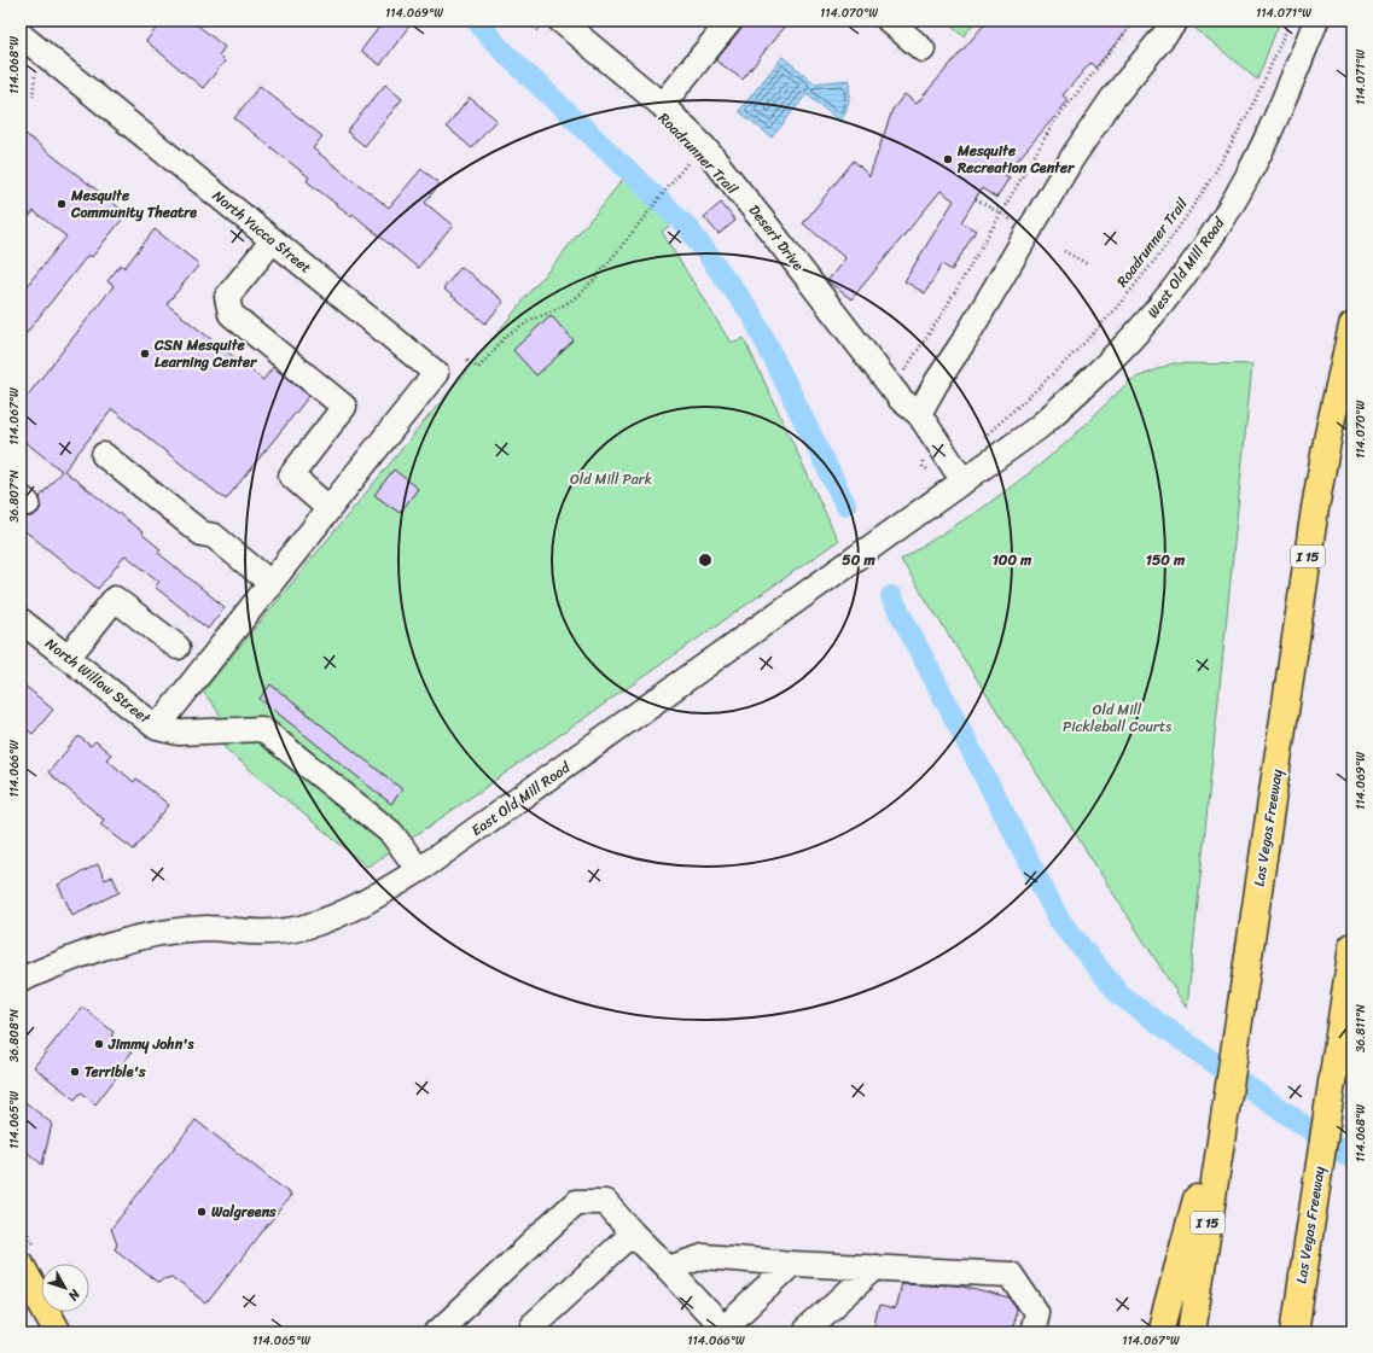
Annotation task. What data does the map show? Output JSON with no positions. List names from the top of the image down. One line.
{"streets":{"main road":["I 15","Las Vegas Freeway"],"street":["North Yucca Street","Desert Drive","West Old Mill Road","North Willow Street","East Old Mill Road"],"path":["Roadrunner Trail"]},"crossings":[["Desert Drive","West Old Mill Road"],["Desert Drive","East Old Mill Road"],["West Old Mill Road","East Old Mill Road"]],"parks":["Old Mill Park","Old Mill Pickleball Courts"],"places":["Mesquite Recreation Center","Mesquite Community Theatre","CSN Mesquite Learning Center","Jimmy John's","Terrible's","Walgreens"],"north":"bottom right","coordinates":["114.069°W","114.070°W","114.071°W","114.068°W","114.067°W","36.807°N","114.066°W","36.811°N","36.808°N","114.065°W"],"rings":["50 m","100 m","150 m"]}
